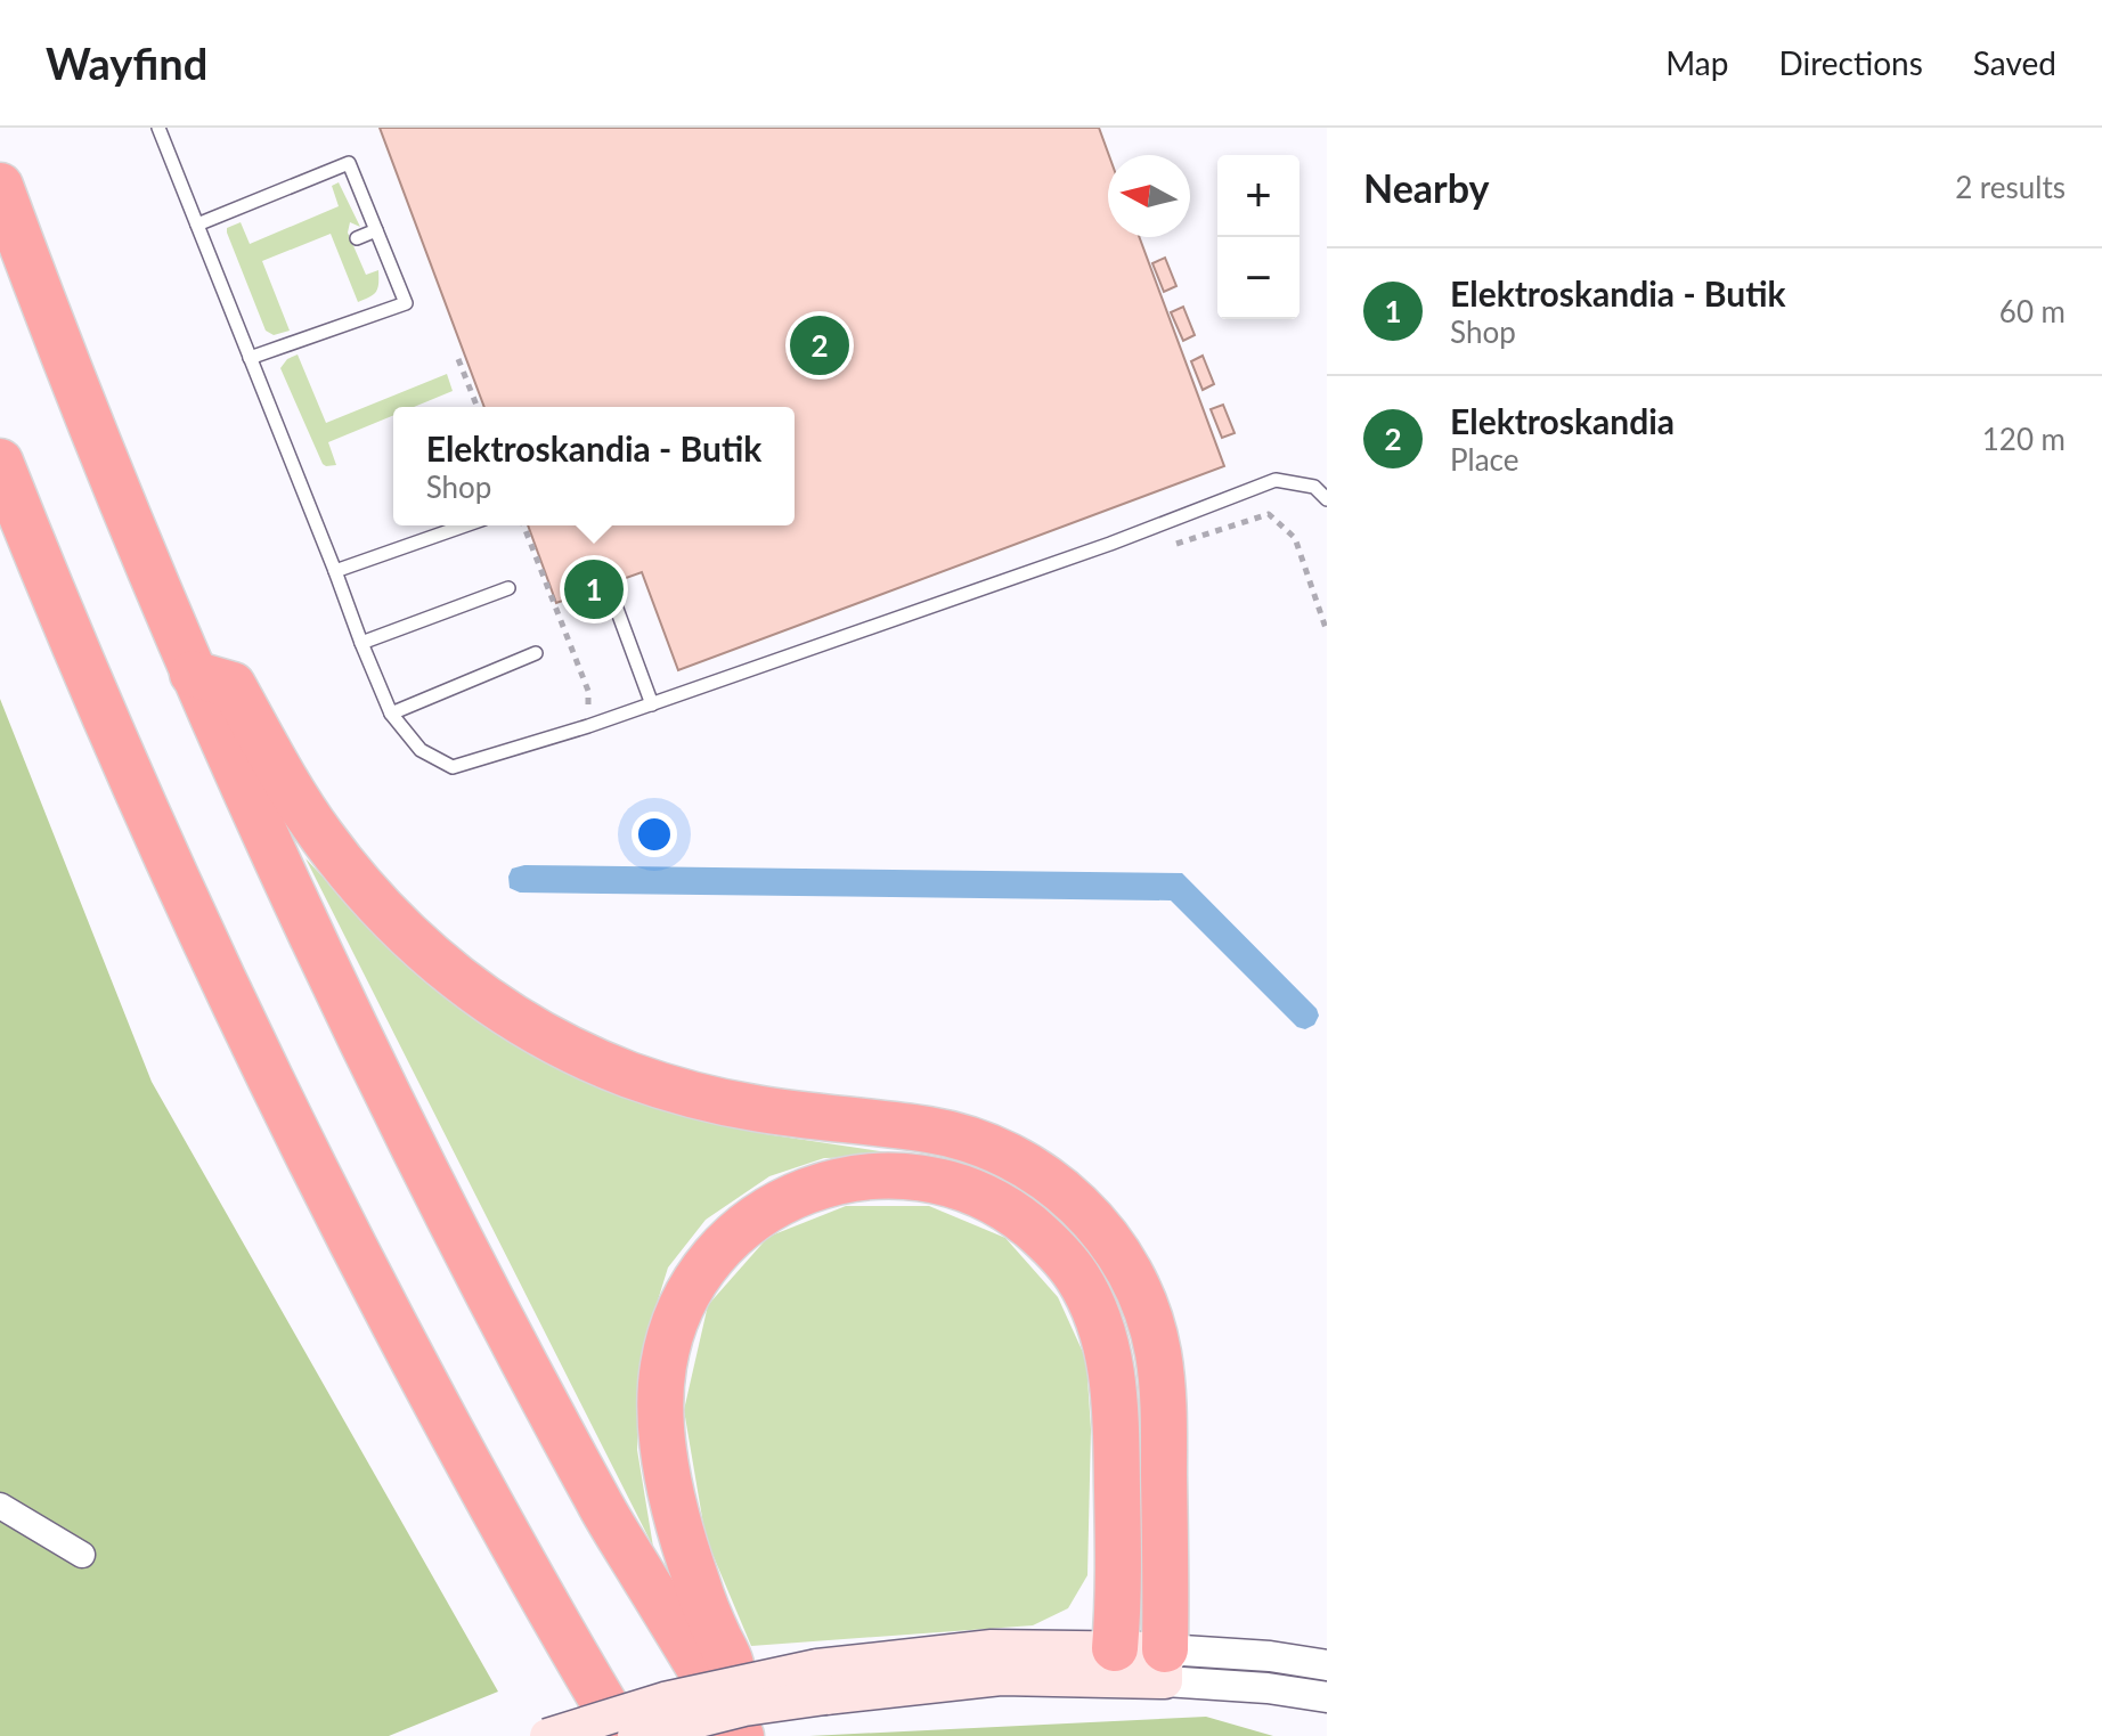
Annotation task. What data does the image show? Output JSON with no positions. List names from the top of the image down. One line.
{"north":"left","page":{"header":"Wayfind","nav":["Map","Directions","Saved"],"heading":["Nearby","2 results"],"map_buttons":["+","−"],"list":[{"mark":"1","name":"Elektroskandia - Butik","note":"Shop","value":"60 m"},{"mark":"2","name":"Elektroskandia","note":"Place","value":"120 m"}],"pins":["2","1"],"popup":["Elektroskandia - Butik","Shop"]}}
